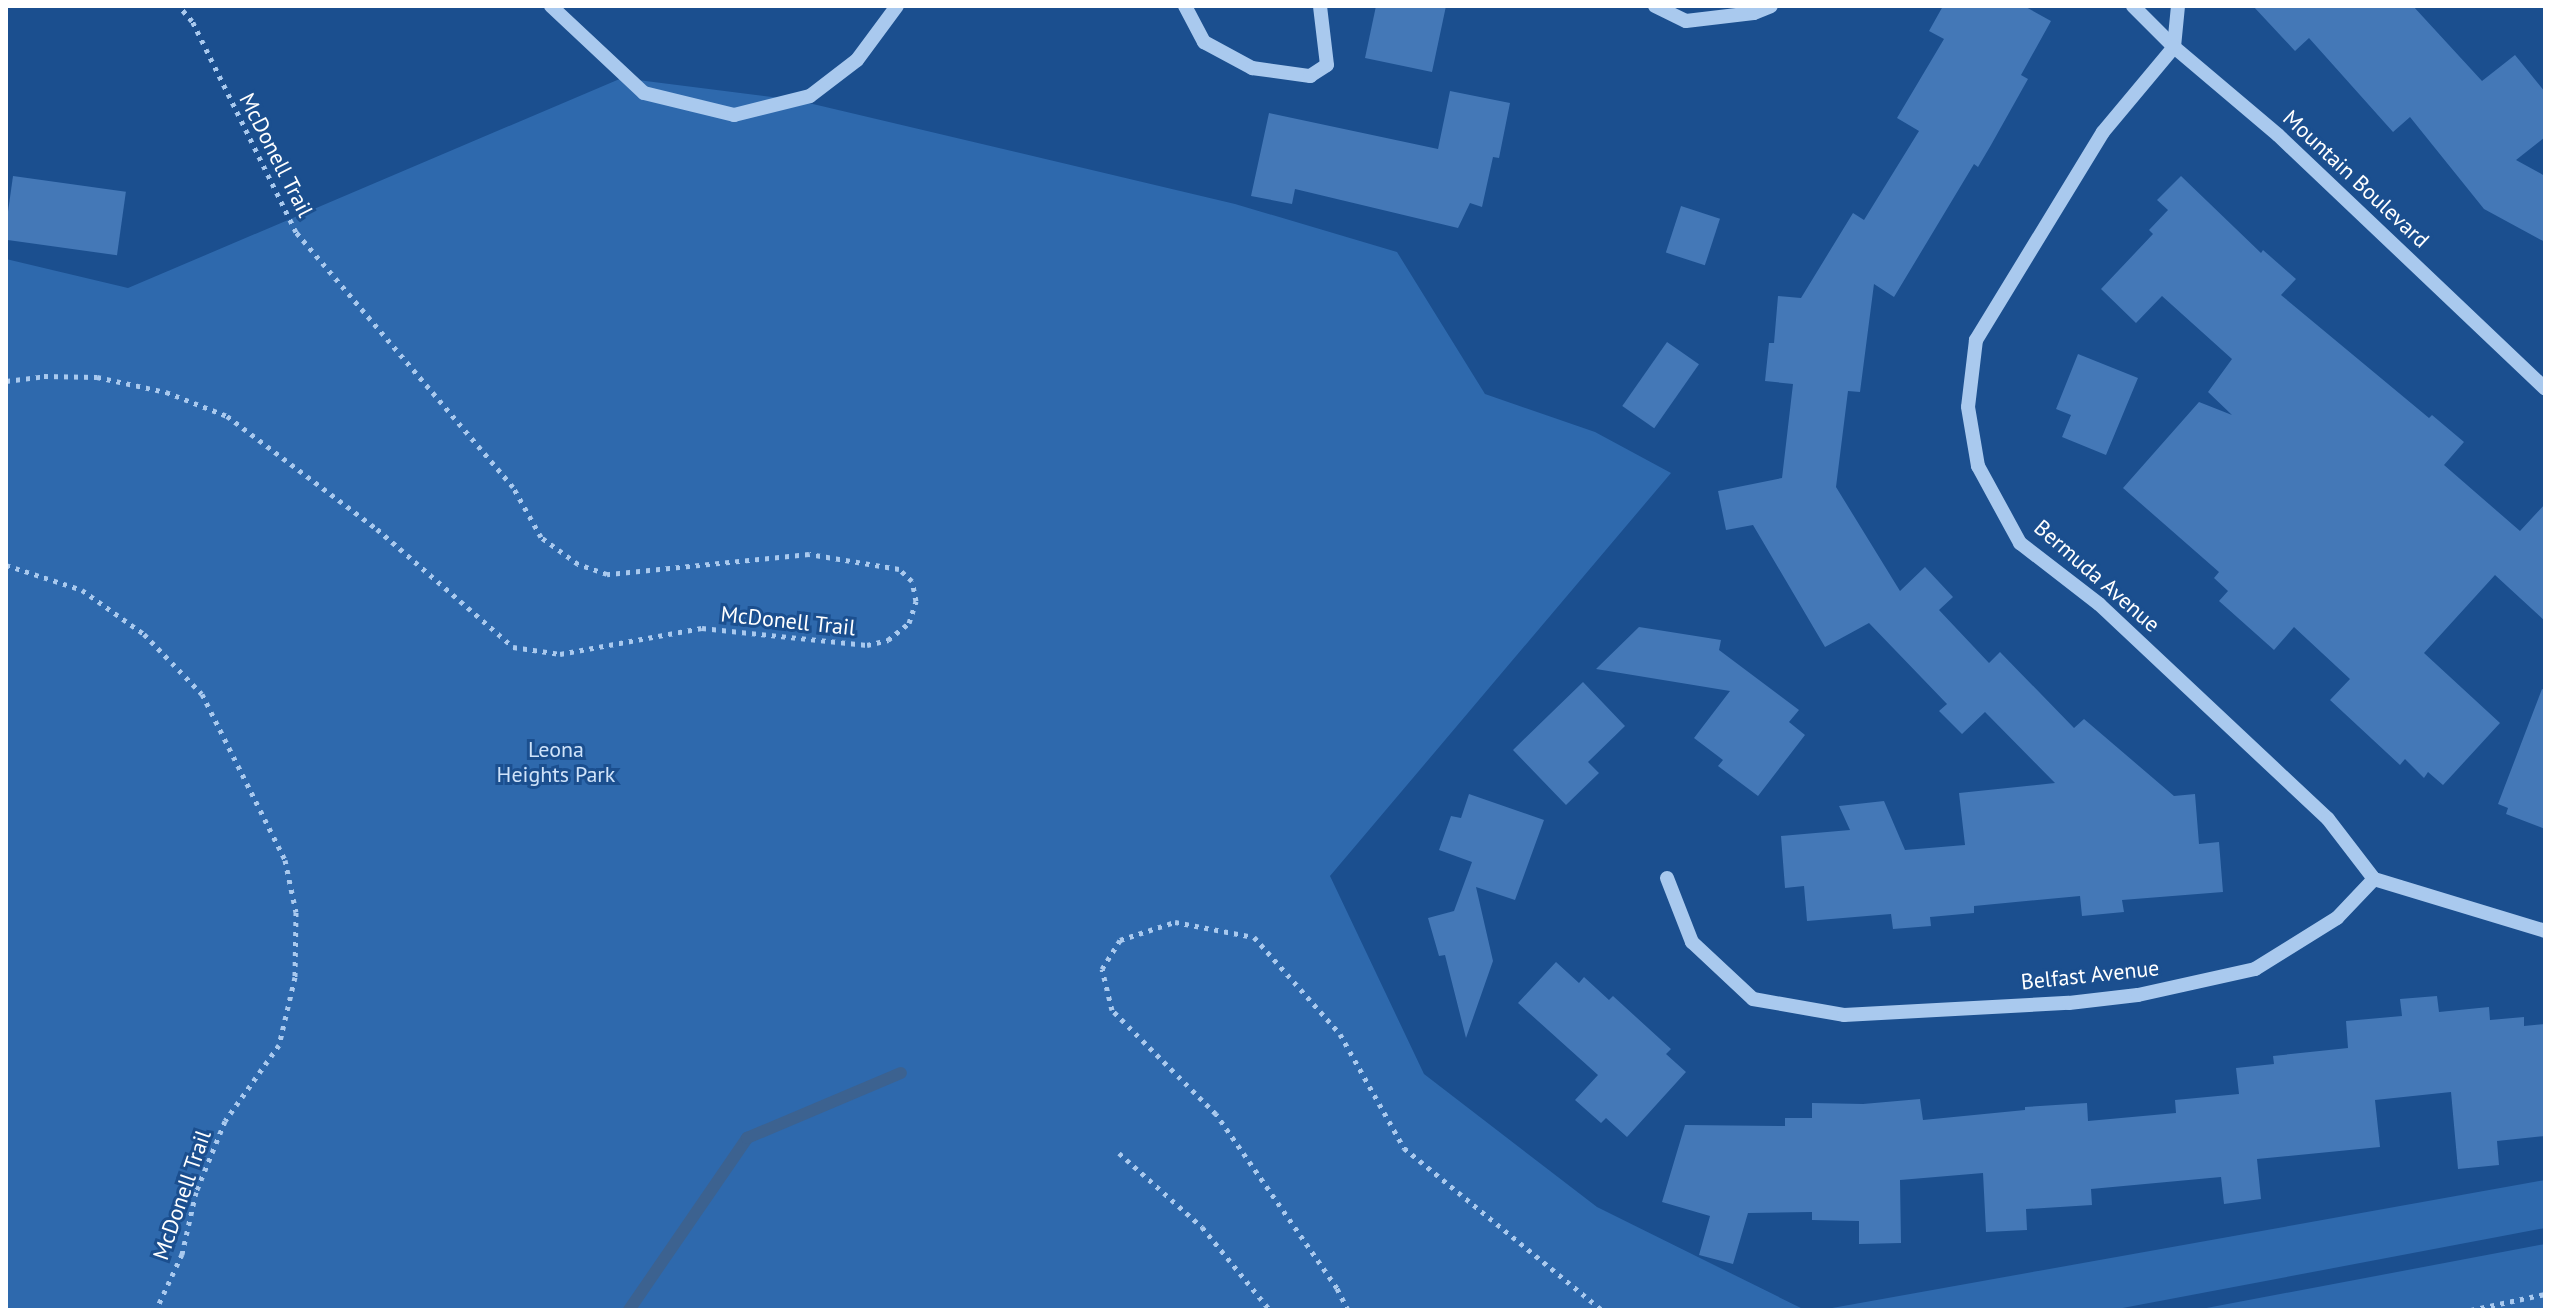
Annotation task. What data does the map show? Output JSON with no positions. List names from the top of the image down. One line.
{"streets":{"street":["Mountain Boulevard","Bermuda Avenue","Belfast Avenue"],"path":["McDonell Trail"]},"crossings":[["Mountain Boulevard","Bermuda Avenue"],["Bermuda Avenue","Belfast Avenue"]],"parks":["Leona Heights Park"]}
